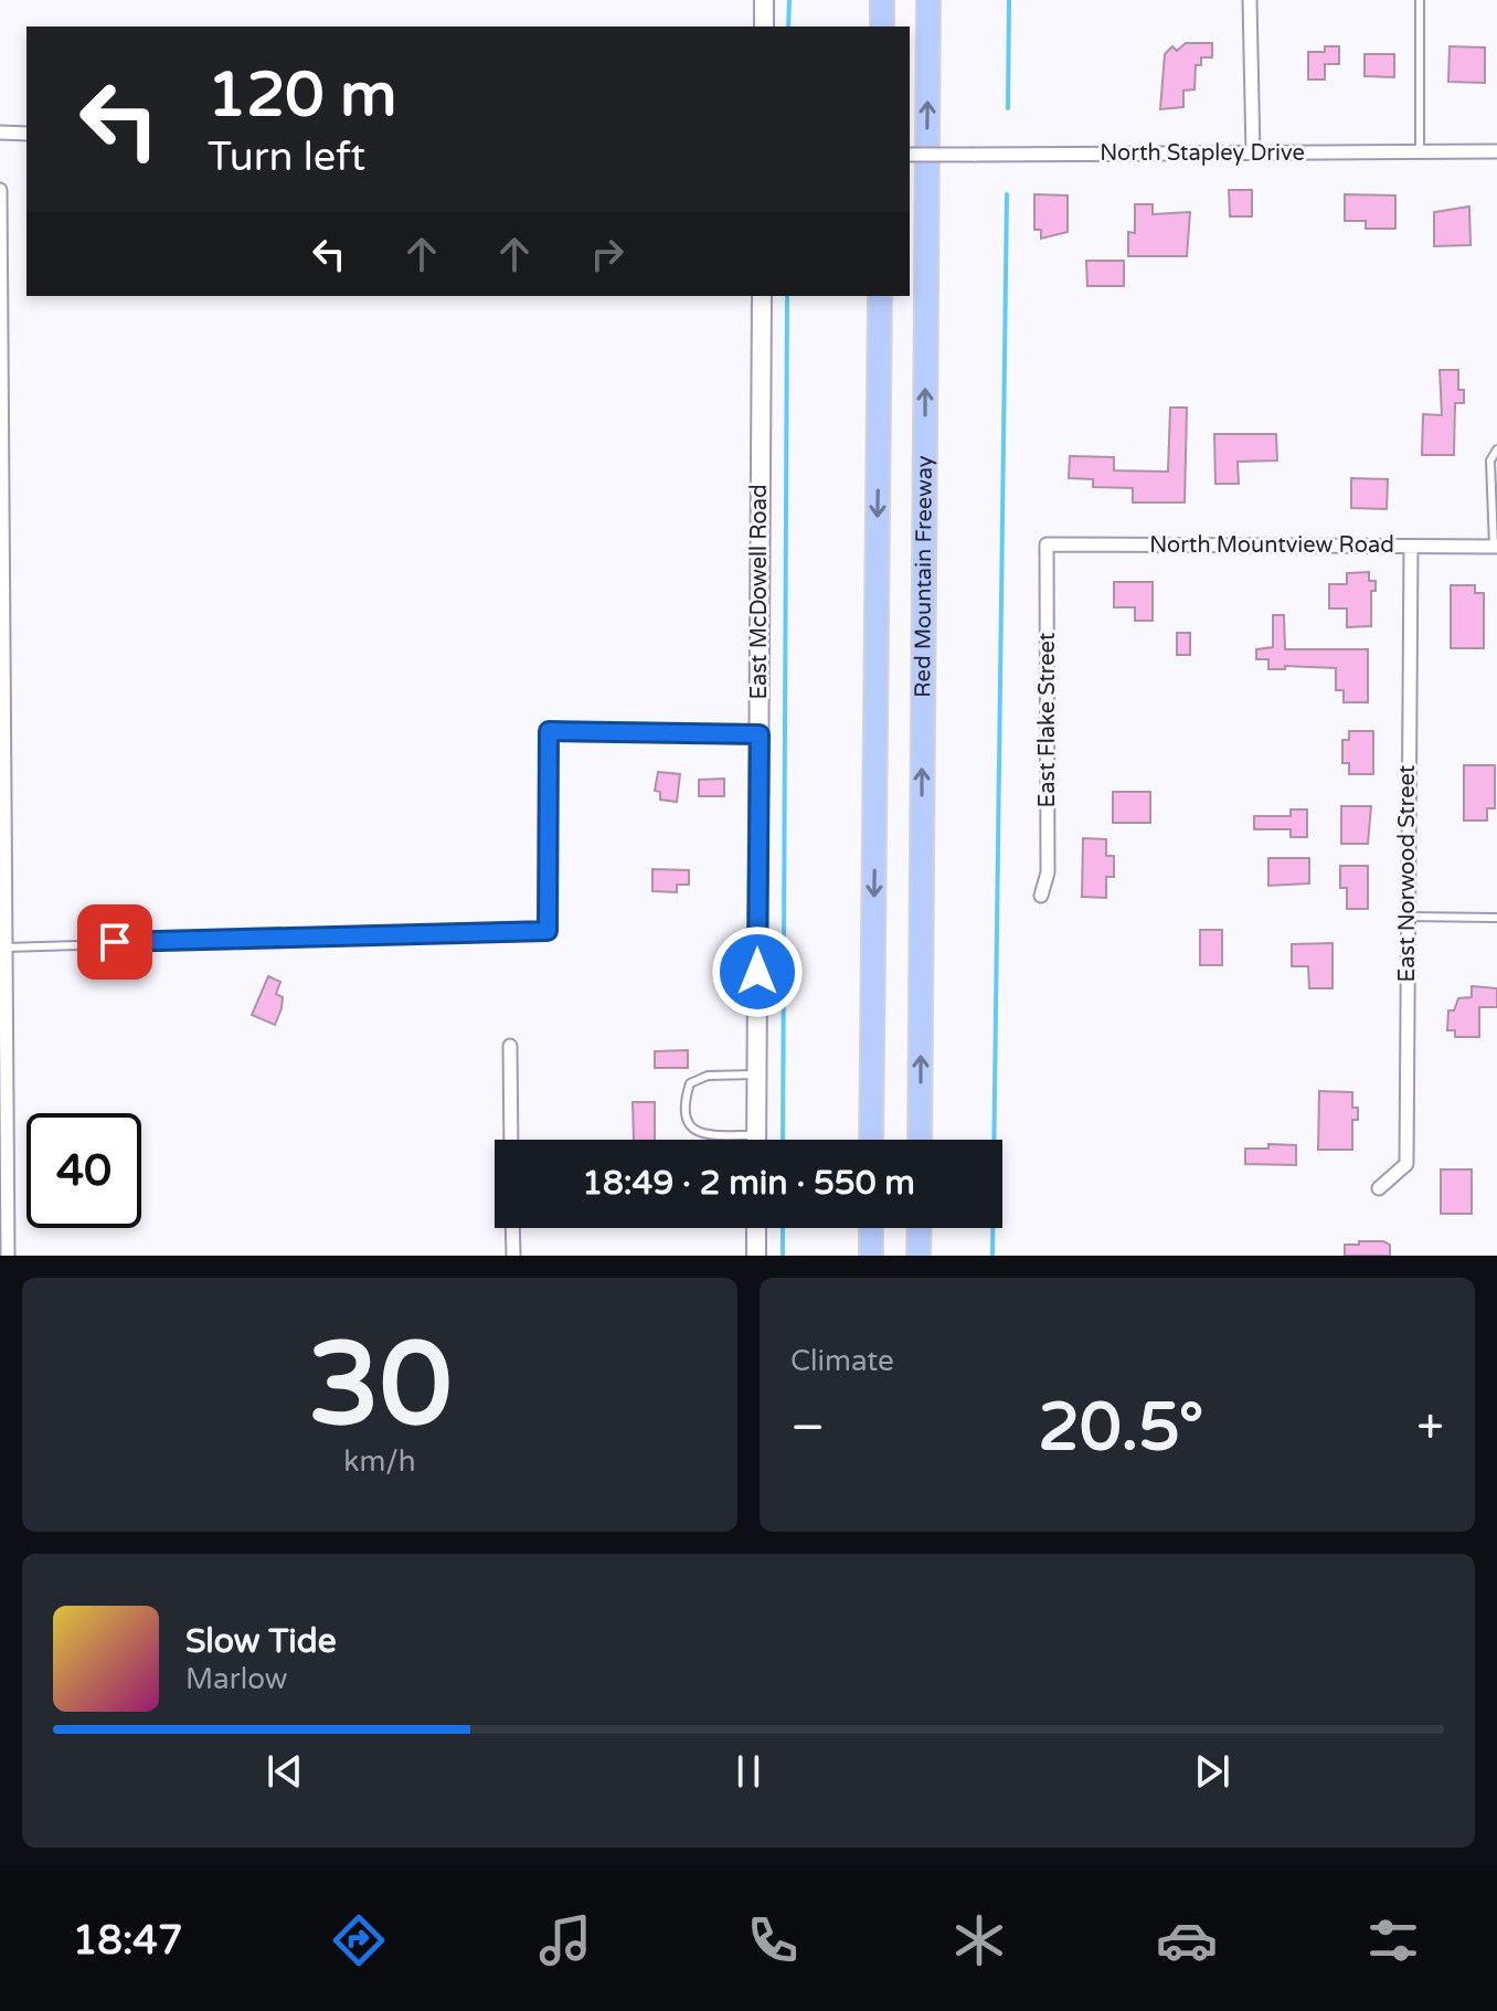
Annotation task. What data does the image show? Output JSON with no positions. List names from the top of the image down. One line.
{"streets":{"highway":["Red Mountain Freeway"],"street":["North Stapley Drive","North Mountview Road","East McDowell Road","East Flake Street","East Norwood Street"]},"crossings":[["North Mountview Road","East Flake Street"],["North Mountview Road","East Norwood Street"]],"page":{"turn":["120 m","Turn left"],"limit":"40","trip":"18:49 · 2 min · 550 m","tile":[["30","km/h"],"Climate"],"heat":["−","20.5°","+"],"song":["Slow Tide","Marlow"],"tabs":"18:47"}}
